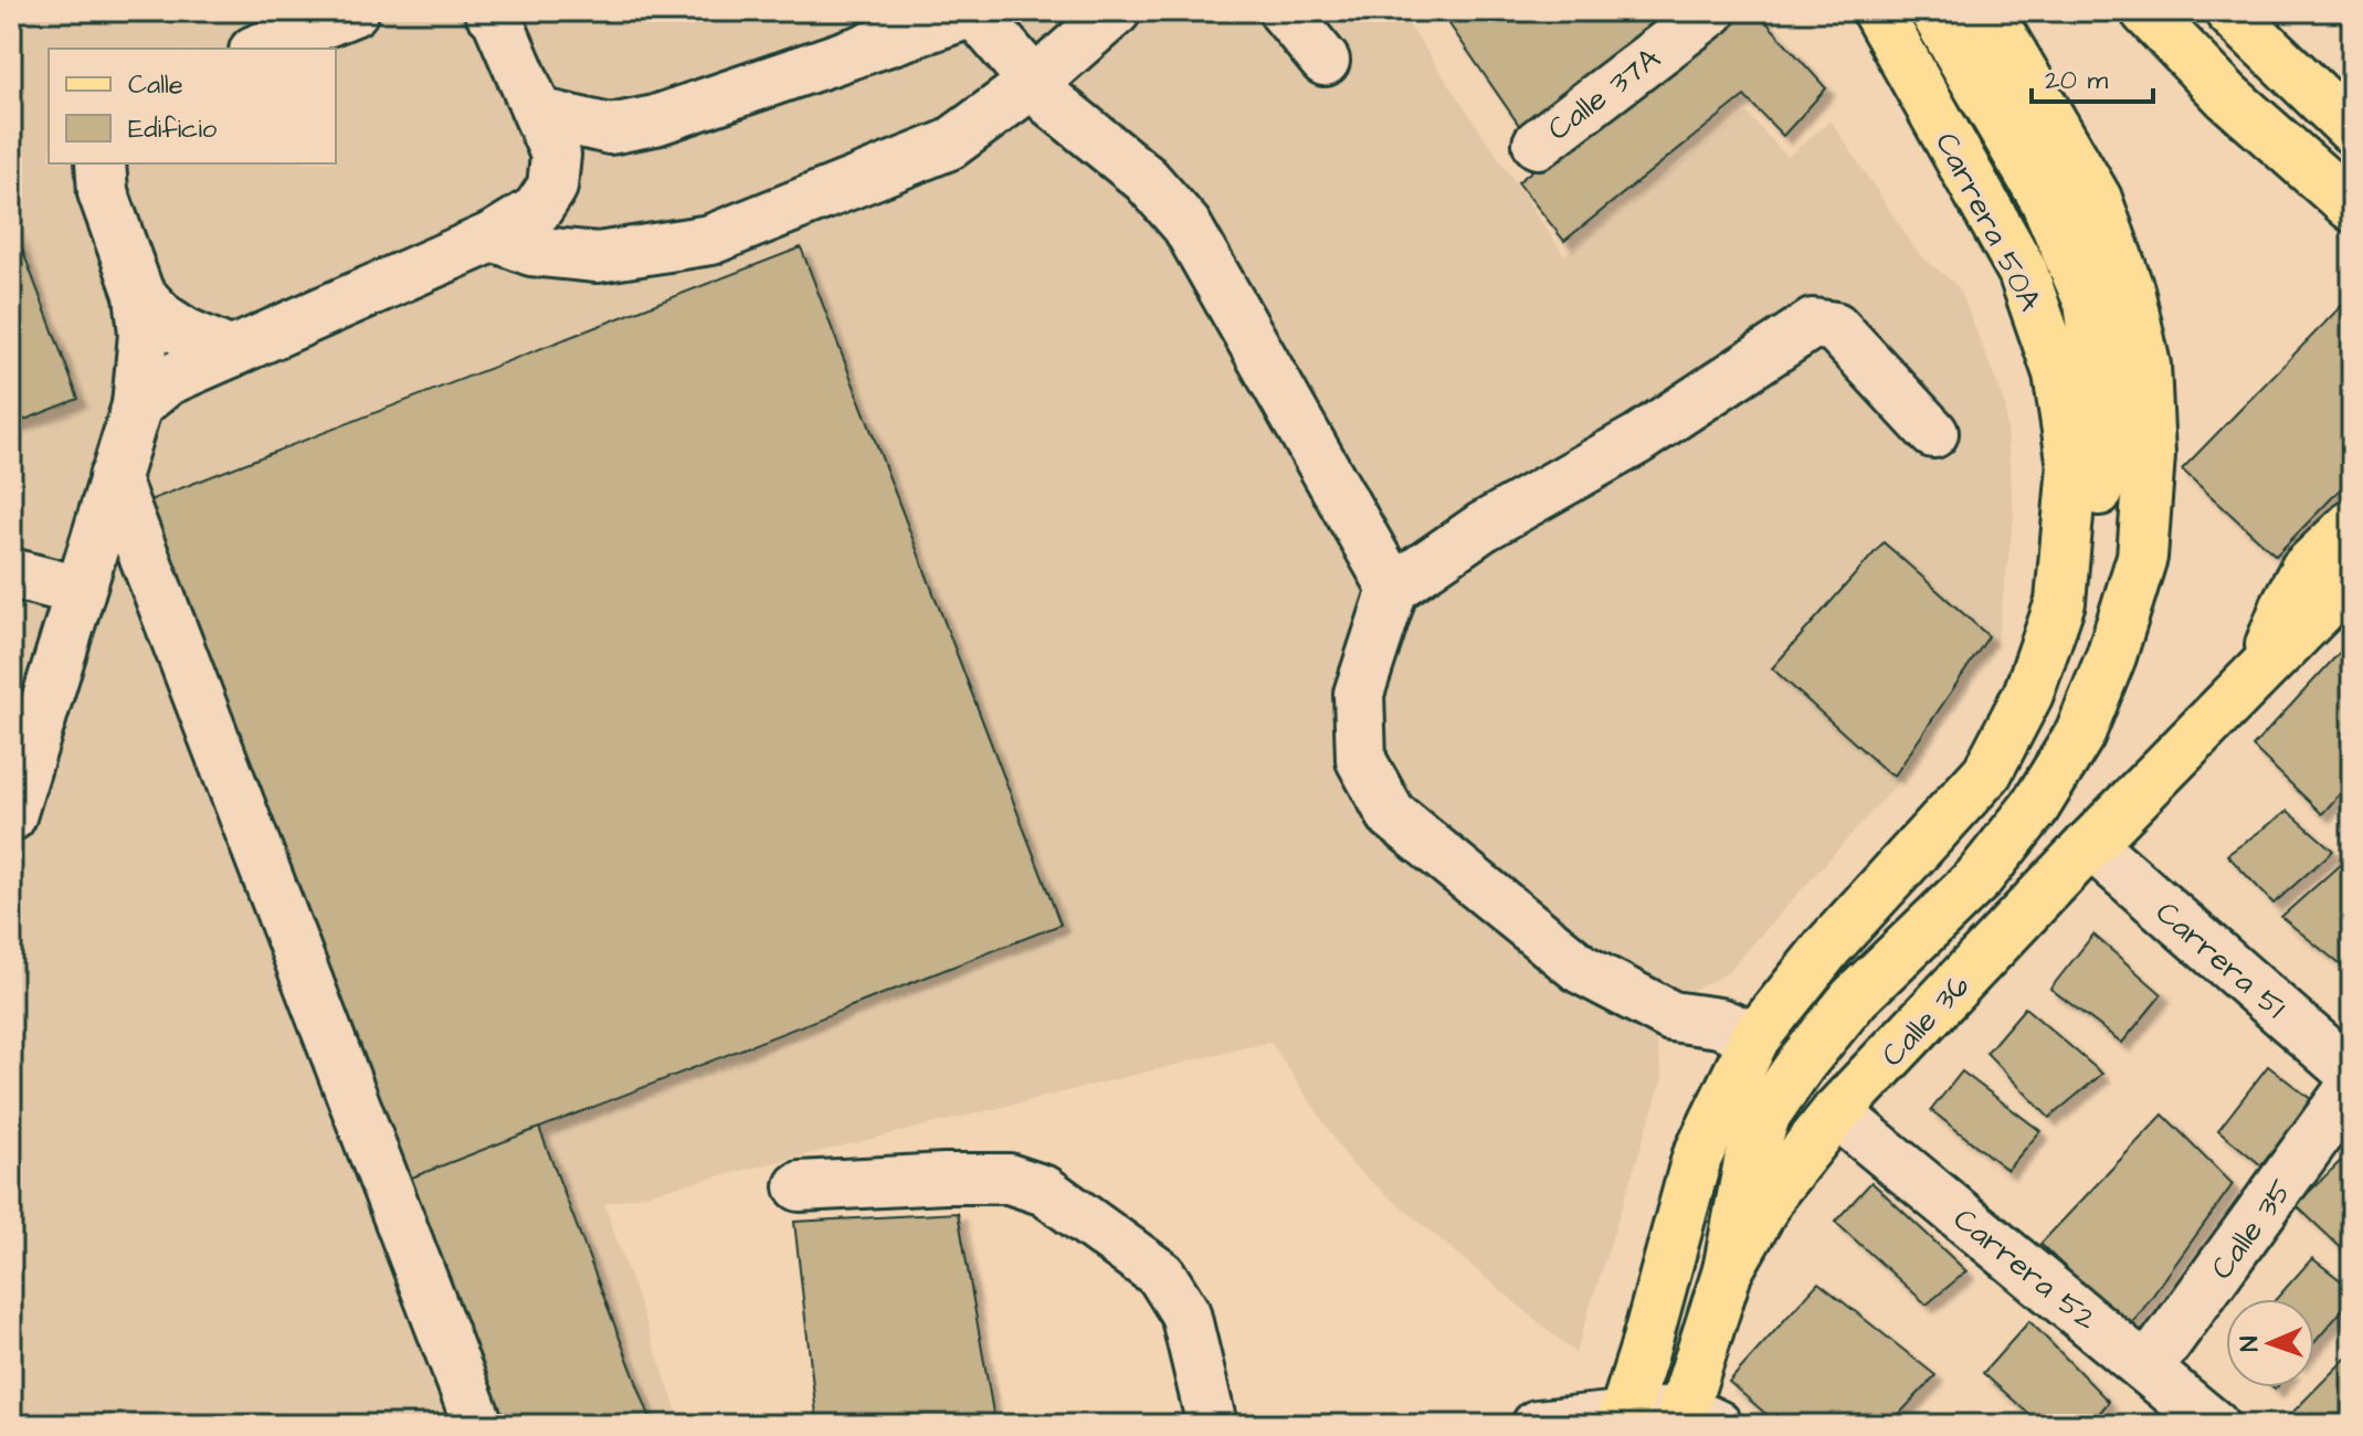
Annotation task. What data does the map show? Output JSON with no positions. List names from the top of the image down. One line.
{"streets":{"main road":["Carrera 50A","Calle 36"],"street":["Calle 37A","Carrera 51","Calle 35","Carrera 52"]},"crossings":[["Carrera 51","Calle 36"],["Calle 36","Carrera 52"],["Calle 35","Carrera 52"]],"legend":["Calle","Edificio"],"scale_bar":"20 m","north":"left"}
